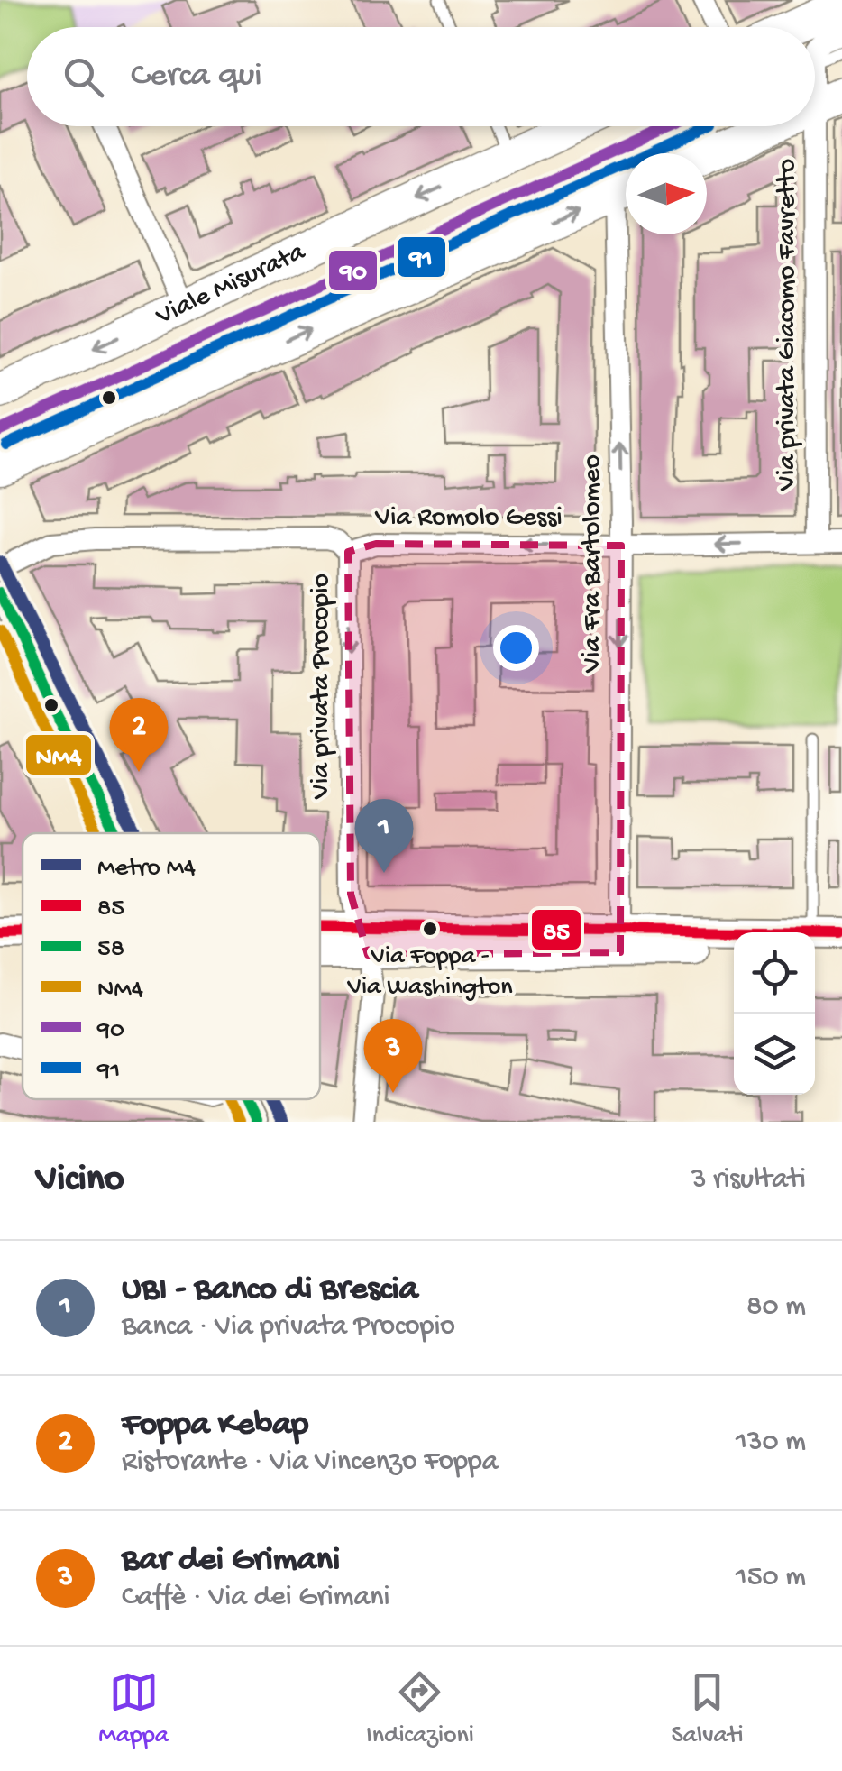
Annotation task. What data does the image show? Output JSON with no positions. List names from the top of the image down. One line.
{"streets":{"main road":["Viale Misurata"],"street":["Via privata Giacomo Favretto","Via Romolo Gessi","Via Fra Bartolomeo","Via privata Procopio"]},"crossings":[["Via privata Giacomo Favretto","Via Romolo Gessi"],["Via Romolo Gessi","Via Fra Bartolomeo"],["Via Romolo Gessi","Via privata Procopio"]],"one_way":["Via Romolo Gessi","Via privata Procopio"],"places":["Via Foppa - Via Washington"],"lines":["transit line 90","transit line 91","metro line M4","transit line 58","transit line NM4","transit line 85"],"legend":["Metro M4","85","58","NM4","90","91"],"north":"right","page":{"search":"Cerca qui","pins":["2","1","3"],"heading":["Vicino","3 risultati"],"list":[{"mark":"1","name":"UBI - Banco di Brescia","note":"Banca · Via privata Procopio","value":"80 m"},{"mark":"2","name":"Foppa Kebap","note":"Ristorante · Via Vincenzo Foppa","value":"130 m"},{"mark":"3","name":"Bar dei Grimani","note":"Caffè · Via dei Grimani","value":"150 m"}],"nav":["Mappa","Indicazioni","Salvati"]}}
